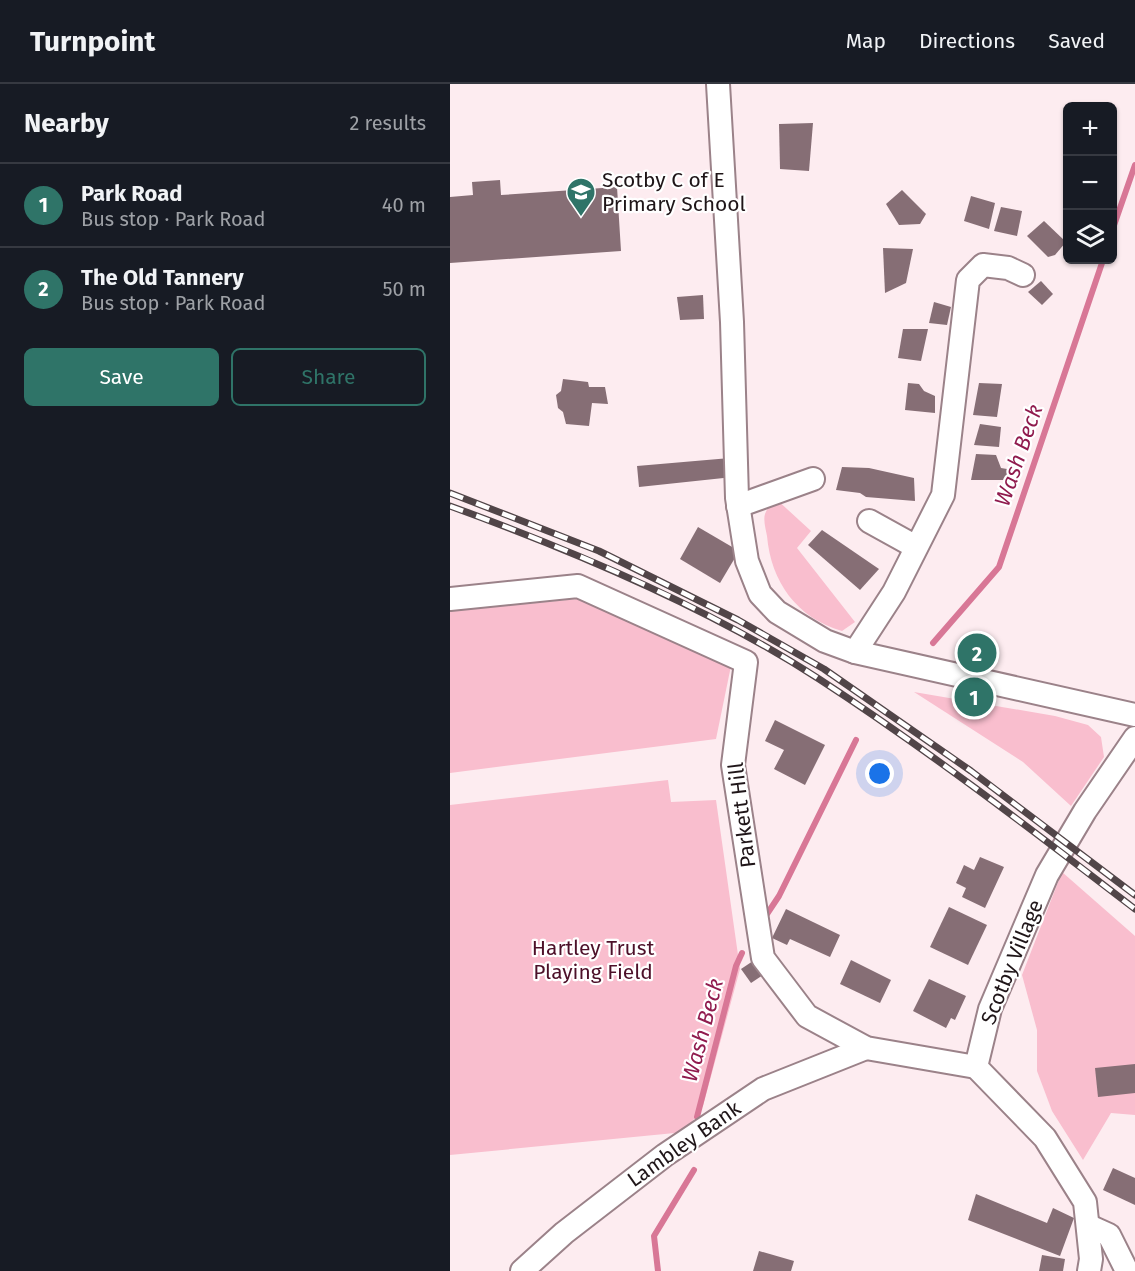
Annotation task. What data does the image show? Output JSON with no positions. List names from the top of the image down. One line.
{"streets":{"street":["Parkett Hill","Scotby Village","Lambley Bank"]},"crossings":[["Parkett Hill","Scotby Village"],["Parkett Hill","Lambley Bank"]],"water":["Wash Beck"],"parks":["Hartley Trust Playing Field"],"places":{"school or university":["Scotby C of E Primary School"]},"page":{"header":"Turnpoint","nav":["Map","Directions","Saved"],"heading":["Nearby","2 results"],"map_buttons":["+","−"],"list":[{"mark":"1","name":"Park Road","note":"Bus stop · Park Road","value":"40 m"},{"mark":"2","name":"The Old Tannery","note":"Bus stop · Park Road","value":"50 m"}],"buttons":["Save","Share"],"pins":["2","1"]}}
